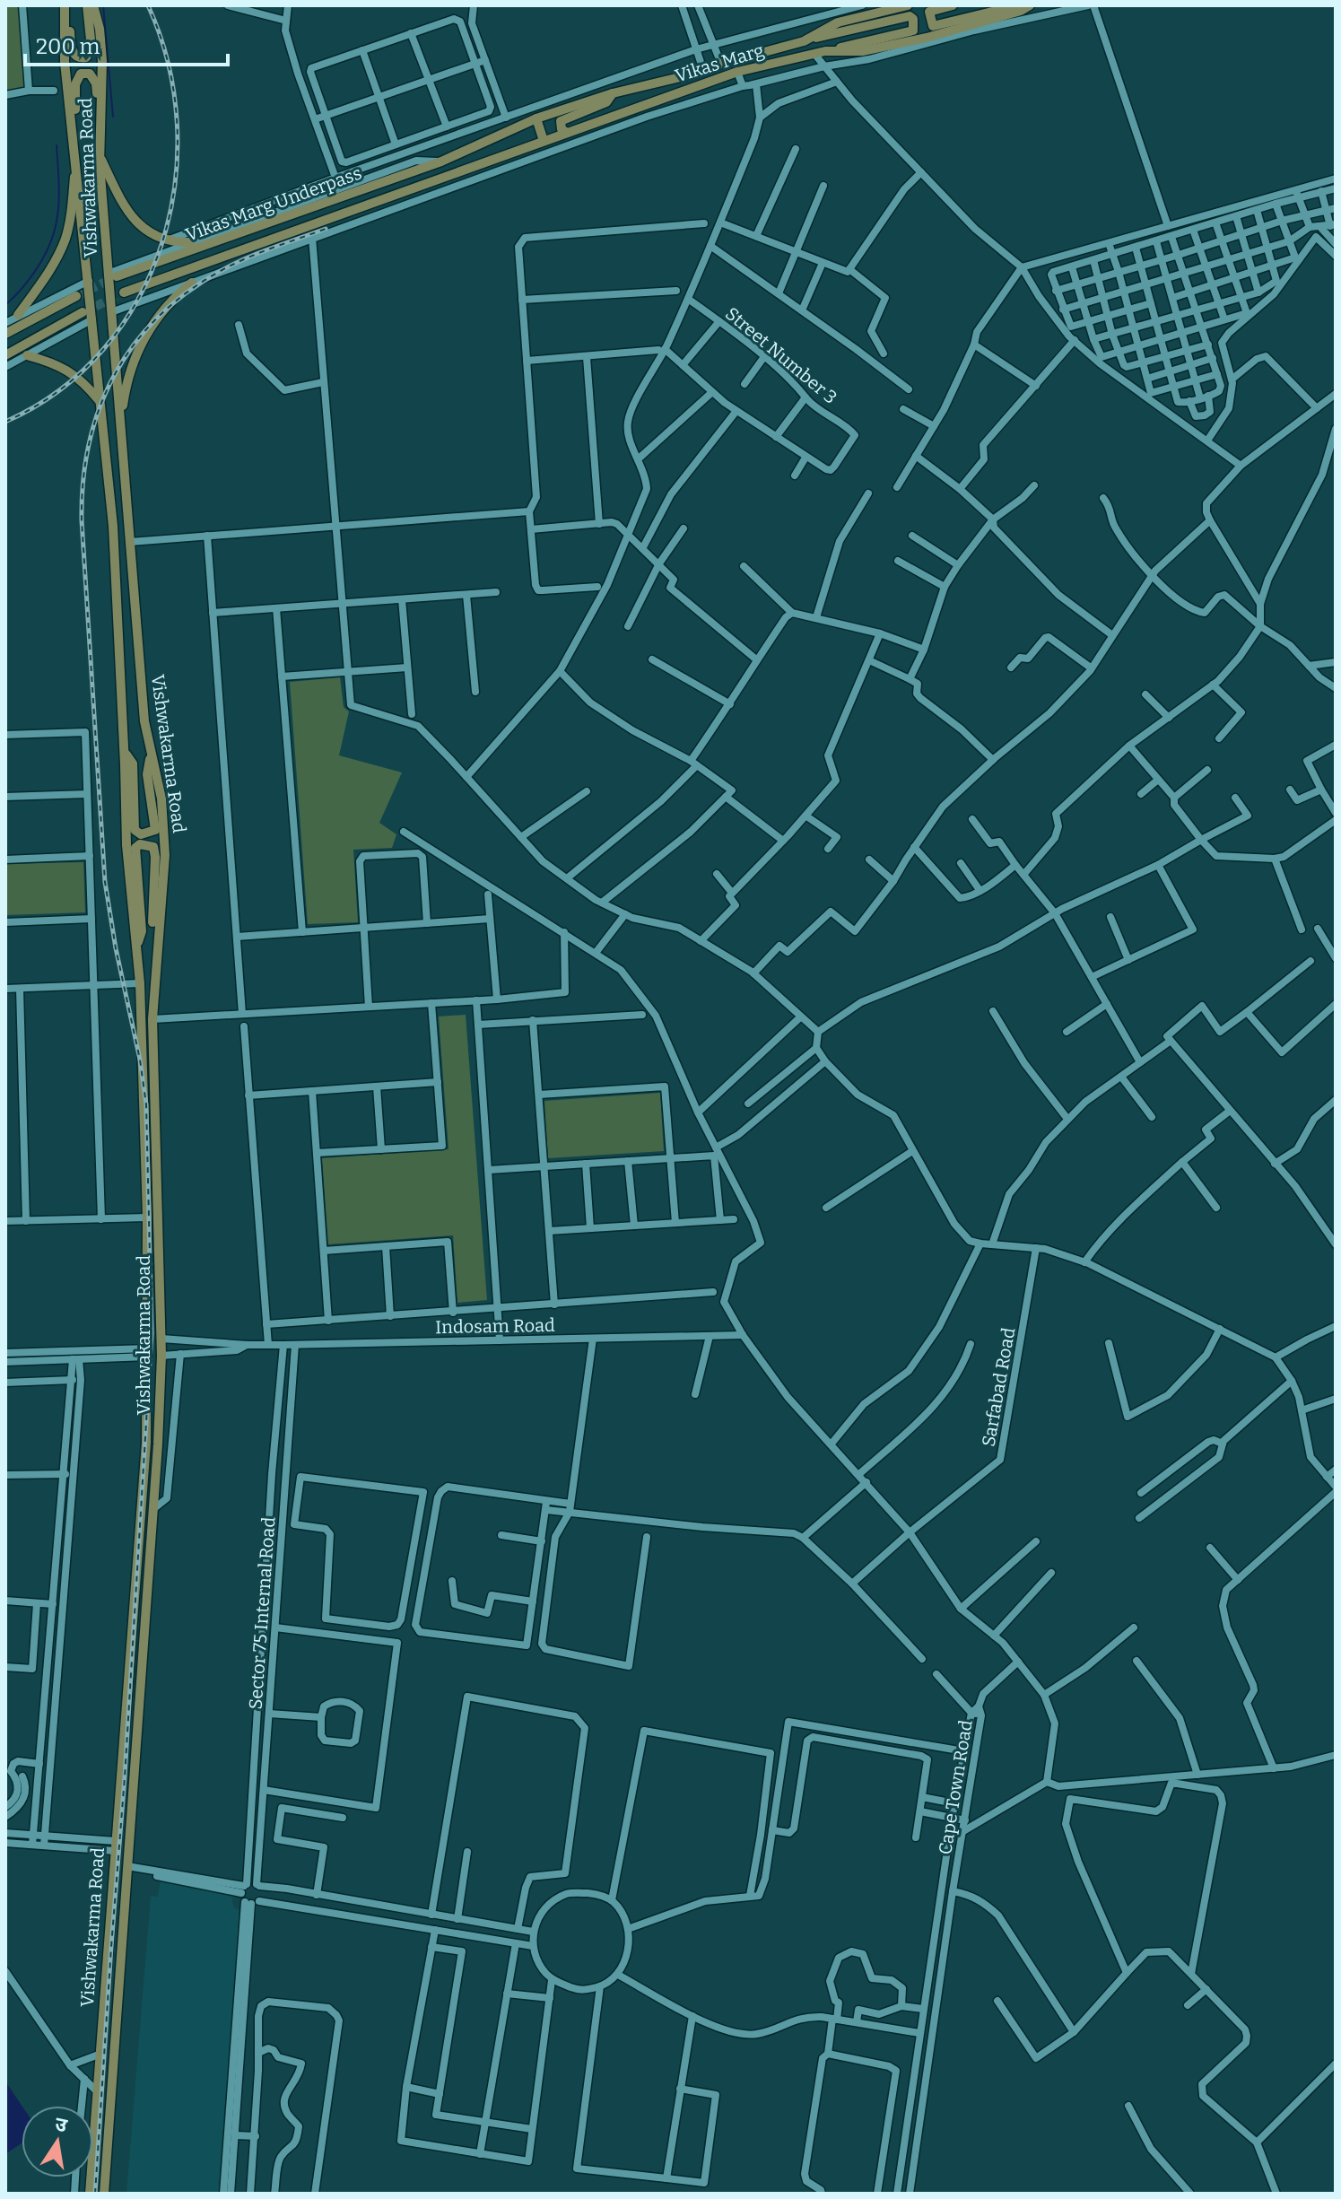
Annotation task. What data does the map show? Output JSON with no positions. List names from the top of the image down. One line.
{"streets":{"main road":["Vikas Marg","Vishwakarma Road","Vikas Marg Underpass"],"street":["Street Number 3","Indosam Road","Sarfabad Road","Sector 75 Internal Road","Cape Town Road"]},"crossings":[["Vikas Marg","Vikas Marg Underpass"],["Vishwakarma Road","Vikas Marg Underpass"],["Vishwakarma Road","Indosam Road"],["Indosam Road","Sector 75 Internal Road"]],"scale_bar":"200 m","north":"top"}
